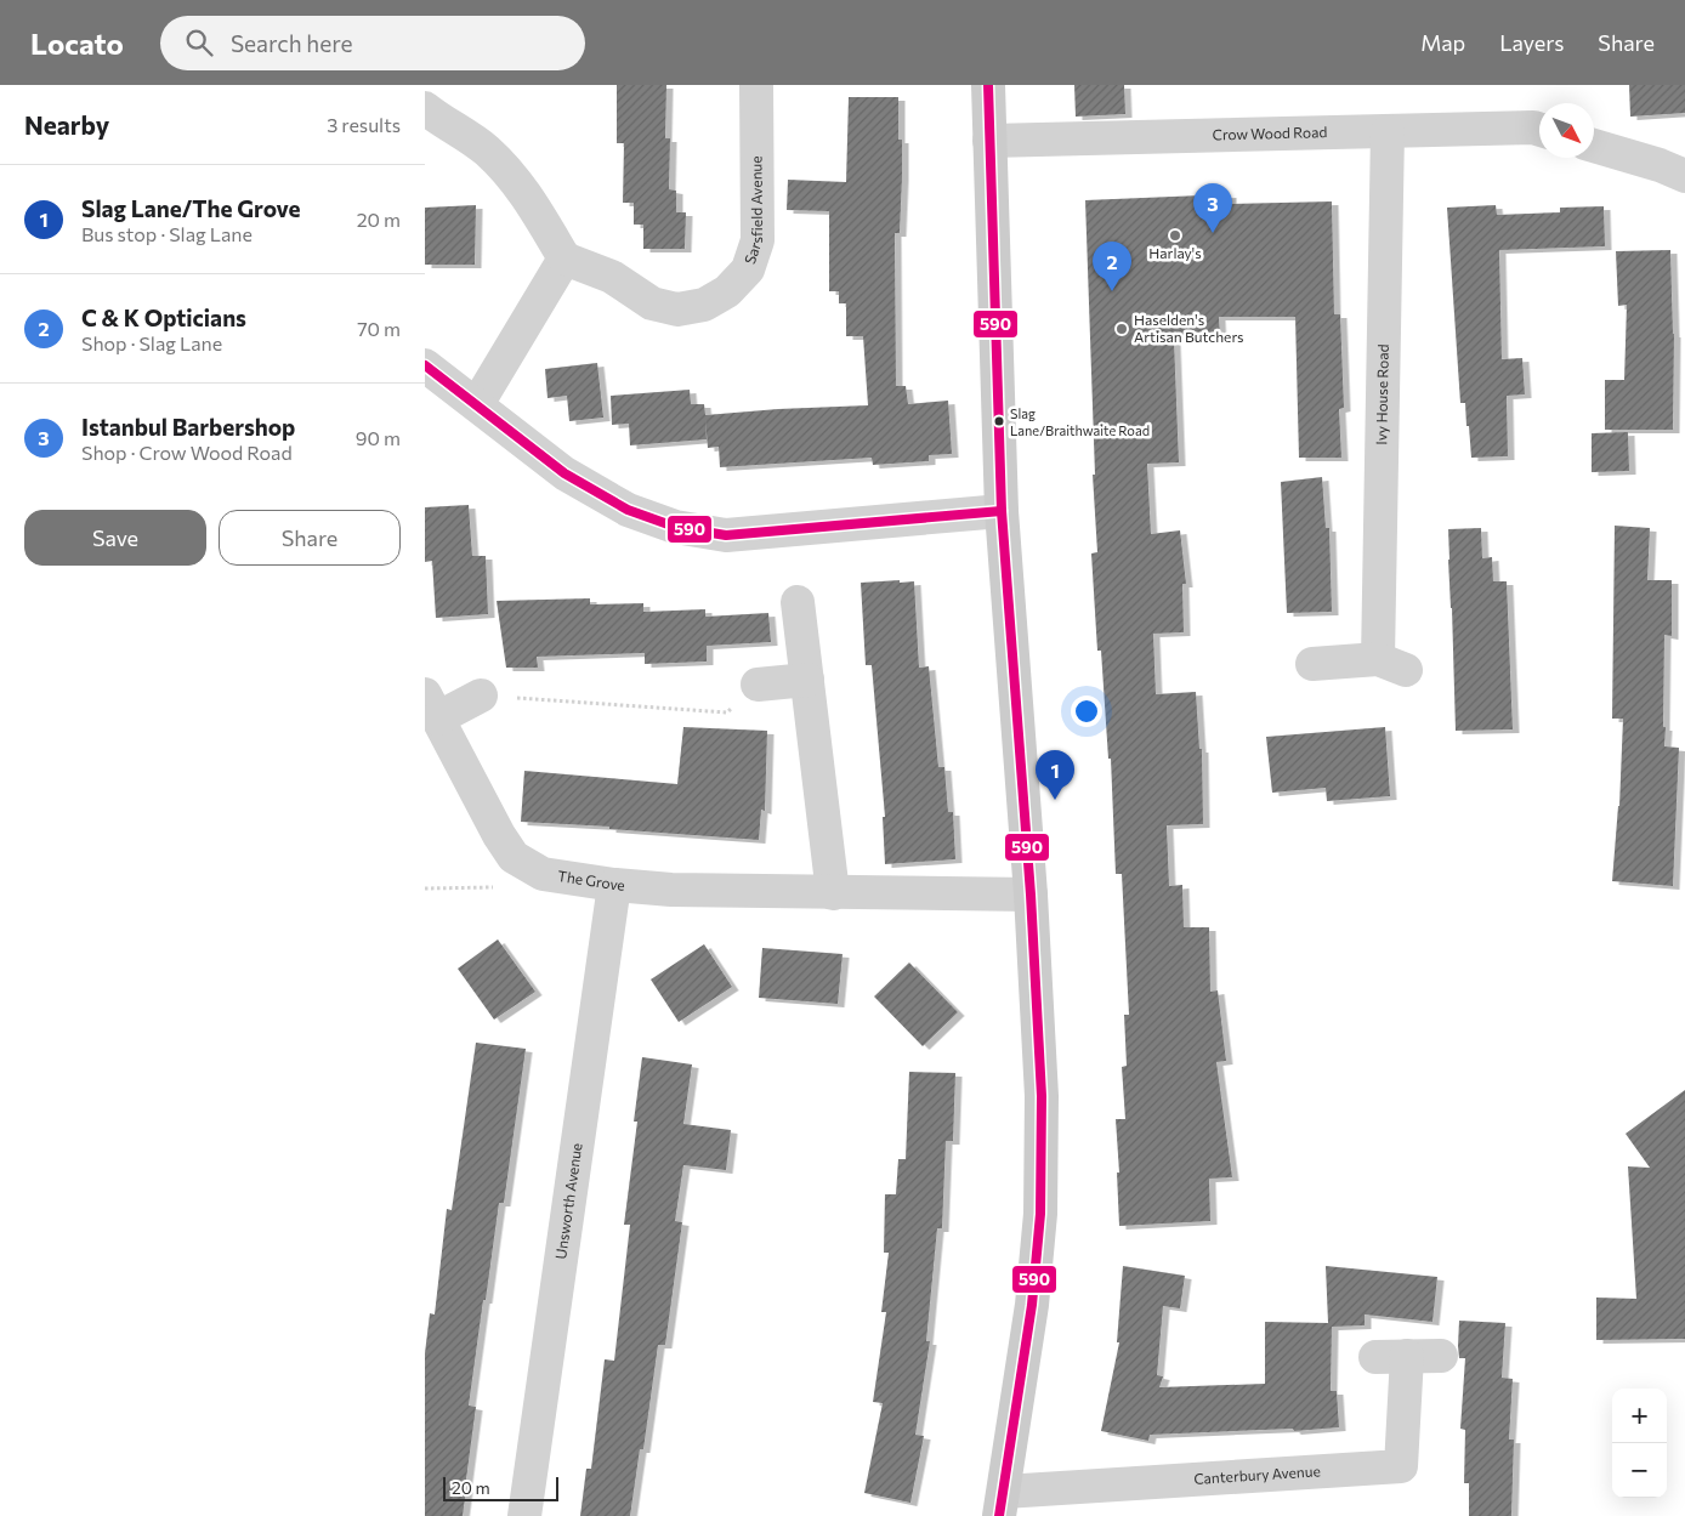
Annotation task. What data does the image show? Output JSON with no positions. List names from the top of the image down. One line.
{"streets":{"street":["Crow Wood Road","Sarsfield Avenue","Ivy House Road","The Grove","Unsworth Avenue","Canterbury Avenue"]},"crossings":[["Crow Wood Road","Ivy House Road"],["The Grove","Unsworth Avenue"]],"places":["Harlay's","Haselden's Artisan Butchers","Slag Lane/Braithwaite Road"],"lines":["transit line 590"],"scale_bar":"20 m","north":"bottom right","page":{"header":"Locato","search":"Search here","nav":["Map","Layers","Share"],"heading":["Nearby","3 results"],"list":[{"mark":"1","name":"Slag Lane/The Grove","note":"Bus stop · Slag Lane","value":"20 m"},{"mark":"2","name":"C & K Opticians","note":"Shop · Slag Lane","value":"70 m"},{"mark":"3","name":"Istanbul Barbershop","note":"Shop · Crow Wood Road","value":"90 m"}],"pins":["3","2","1"],"buttons":["Save","Share"],"map_buttons":["+","−"],"scale":"20 m"}}
